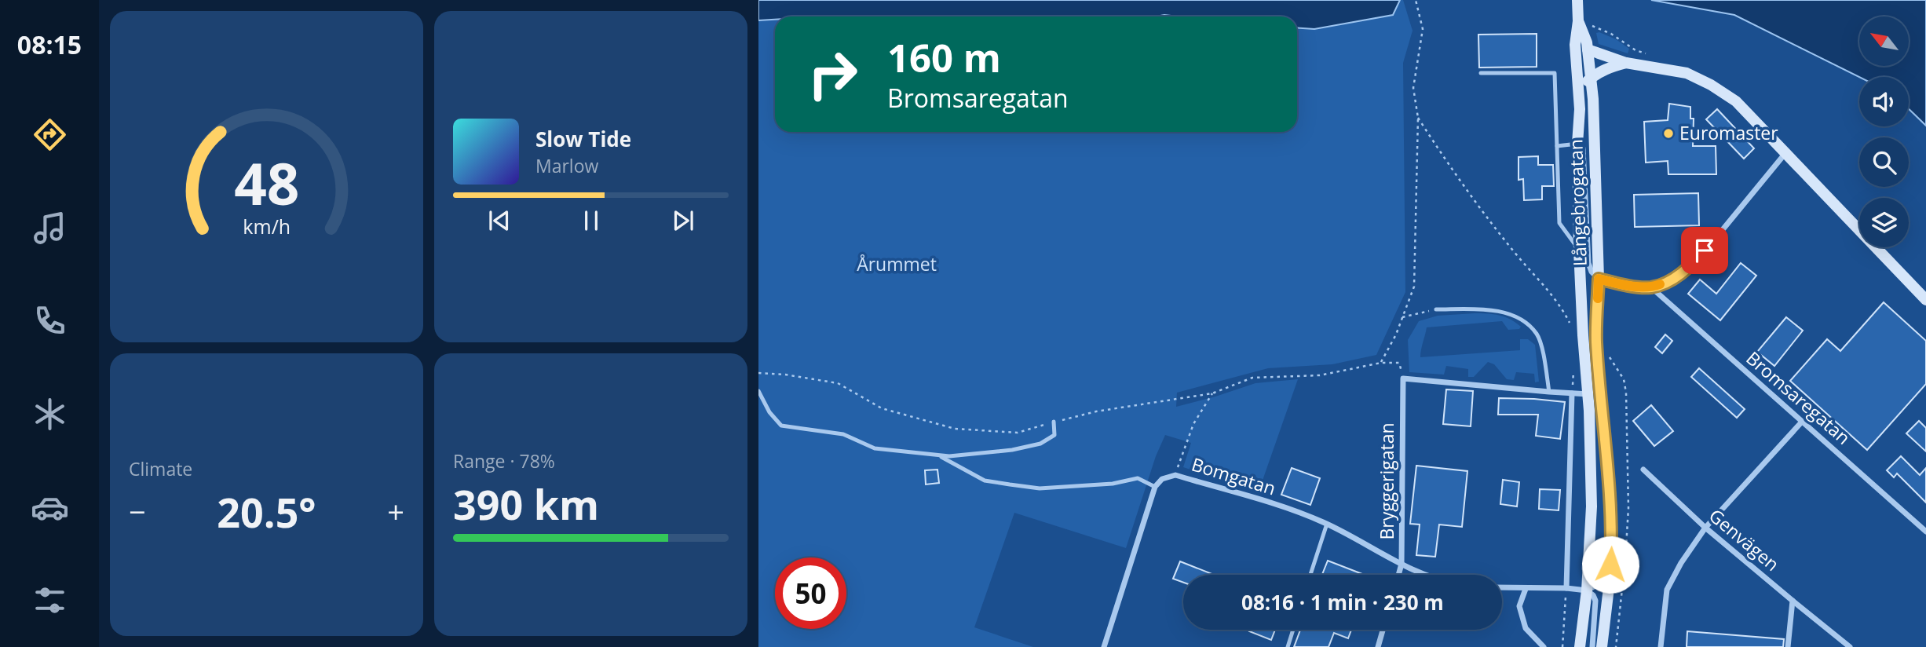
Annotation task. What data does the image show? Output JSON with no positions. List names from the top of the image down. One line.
{"streets":{"main road":["Långebrogatan"],"street":["Bromsaregatan","Bomgatan","Bryggerigatan","Genvägen"]},"crossings":[["Bomgatan","Bryggerigatan"]],"parks":["Årummet"],"places":["Euromaster"],"north":"top left","page":{"tabs":"08:15","turn":["160 m","Bromsaregatan"],"song":["Slow Tide","Marlow"],"tile":["Climate",["Range · 78%","390 km"]],"heat":["−","20.5°","+"],"limit":"50","trip":"08:16 · 1 min · 230 m","gauge":["48","km/h"]}}
